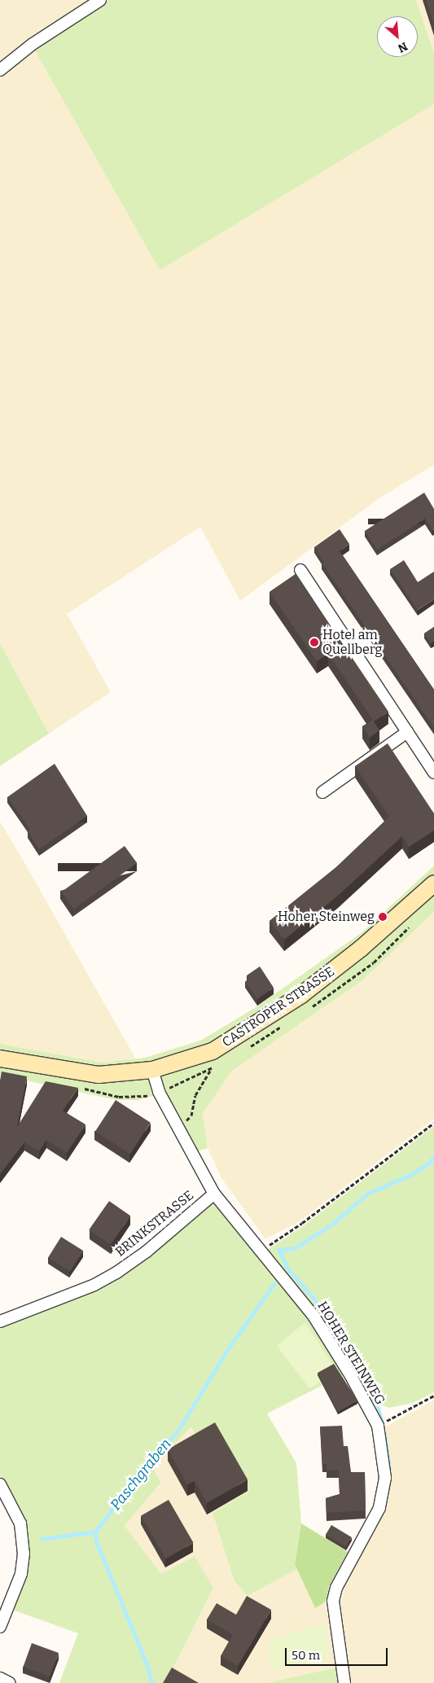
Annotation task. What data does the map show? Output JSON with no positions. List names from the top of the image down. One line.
{"streets":{"main road":["CASTROPER STRASSE"],"street":["BRINKSTRASSE","HOHER STEINWEG"]},"crossings":[["CASTROPER STRASSE","HOHER STEINWEG"],["BRINKSTRASSE","HOHER STEINWEG"]],"water":["Paschgraben"],"places":["Hotel am Quellberg","Hoher Steinweg"],"scale_bar":"50 m","north":"bottom right"}
